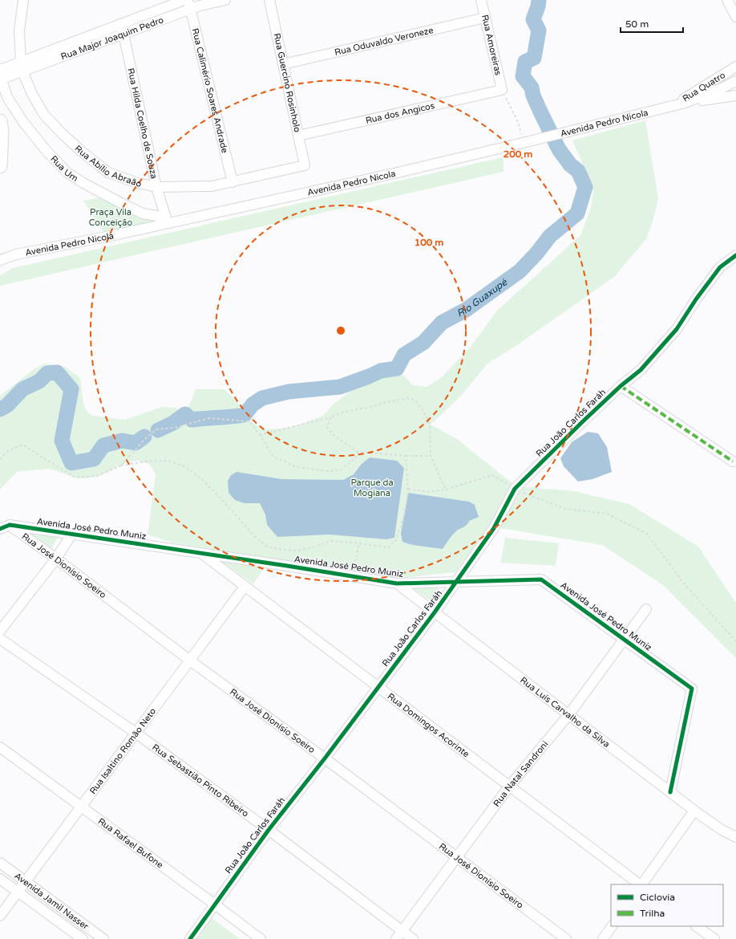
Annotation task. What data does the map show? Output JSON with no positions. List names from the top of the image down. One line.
{"streets":{"street":["Rua Major Joaquim Pedro","Rua Oduvaldo Veroneze","Rua Amoreiras","Rua Guercino Rosinholo","Rua Quatro","Rua Calimério Soares Andrade","Rua dos Angicos","Avenida Pedro Nicola","Rua Hilda Coelho de Souza","Rua Abílio Abraão","Rua Um","Rua João Carlos Faráh","Avenida José Pedro Muniz","Rua José Dionísio Soeiro","Rua Luís Carvalho da Silva","Rua Domingos Acorinte","Rua Isaltino Romão Neto","Rua Natal Sandroni","Rua Sebastião Pinto Ribeiro","Rua Rafael Bufone","Avenida Jamil Nasser"]},"crossings":[["Rua Major Joaquim Pedro","Rua Calimério Soares Andrade"],["Rua Major Joaquim Pedro","Rua Hilda Coelho de Souza"],["Rua Major Joaquim Pedro","Rua Abílio Abraão"],["Rua Major Joaquim Pedro","Rua Um"],["Rua Oduvaldo Veroneze","Rua Amoreiras"],["Rua Oduvaldo Veroneze","Rua Guercino Rosinholo"],["Rua Amoreiras","Rua dos Angicos"],["Rua Guercino Rosinholo","Rua dos Angicos"],["Rua Guercino Rosinholo","Rua Abílio Abraão"],["Rua Quatro","Avenida Pedro Nicola"],["Rua Calimério Soares Andrade","Rua Abílio Abraão"],["Avenida Pedro Nicola","Rua Hilda Coelho de Souza"],["Avenida Pedro Nicola","Rua Um"],["Rua Hilda Coelho de Souza","Rua Abílio Abraão"],["Rua Hilda Coelho de Souza","Rua Um"],["Rua João Carlos Faráh","Avenida José Pedro Muniz"],["Rua João Carlos Faráh","Rua José Dionísio Soeiro"],["Rua João Carlos Faráh","Rua Luís Carvalho da Silva"],["Rua João Carlos Faráh","Rua Domingos Acorinte"],["Rua João Carlos Faráh","Rua Sebastião Pinto Ribeiro"],["Rua João Carlos Faráh","Rua Rafael Bufone"],["Avenida José Pedro Muniz","Rua José Dionísio Soeiro"],["Avenida José Pedro Muniz","Rua Luís Carvalho da Silva"],["Avenida José Pedro Muniz","Rua Domingos Acorinte"],["Avenida José Pedro Muniz","Rua Natal Sandroni"],["Rua José Dionísio Soeiro","Rua Isaltino Romão Neto"],["Rua José Dionísio Soeiro","Rua Natal Sandroni"],["Rua Luís Carvalho da Silva","Rua Natal Sandroni"],["Rua Domingos Acorinte","Rua Isaltino Romão Neto"],["Rua Domingos Acorinte","Rua Natal Sandroni"],["Rua Isaltino Romão Neto","Rua Sebastião Pinto Ribeiro"],["Rua Isaltino Romão Neto","Rua Rafael Bufone"],["Rua Isaltino Romão Neto","Avenida Jamil Nasser"],["Rua Natal Sandroni","Rua Sebastião Pinto Ribeiro"]],"water":["Rio Guaxupé"],"parks":["Praça Vila Conceição","Parque da Mogiana"],"legend":["Ciclovia","Trilha"],"scale_bar":"50 m","rings":["200 m","100 m"]}
